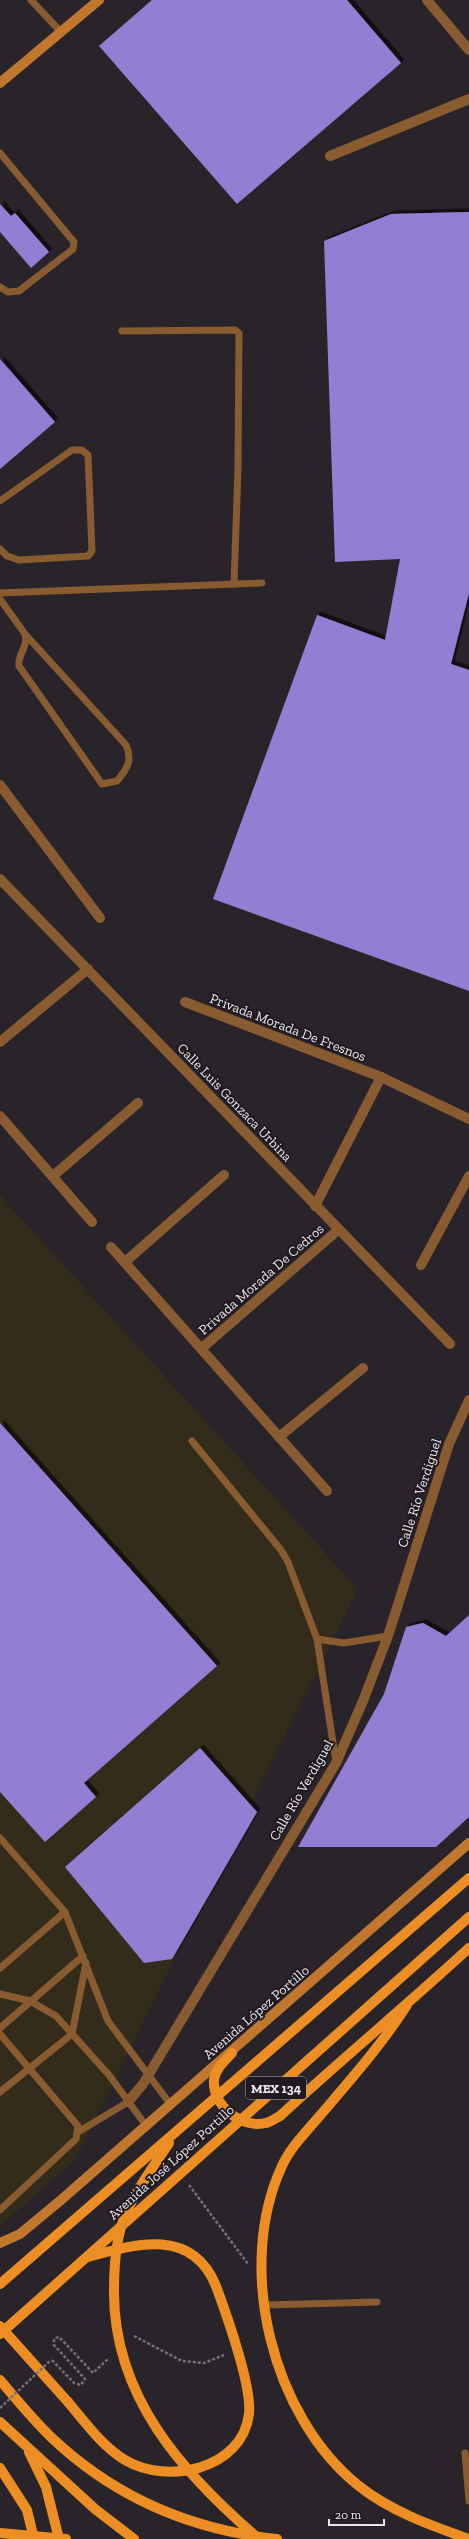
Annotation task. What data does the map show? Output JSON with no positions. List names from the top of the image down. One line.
{"streets":{"main road":["MEX 134","Avenida José López Portillo"],"street":["Privada Morada De Fresnos","Calle Luis Gonzaca Urbina","Privada Morada De Cedros","Calle Río Verdiguel","Avenida López Portillo"]},"crossings":[["Calle Luis Gonzaca Urbina","Privada Morada De Cedros"]],"scale_bar":"20 m"}
